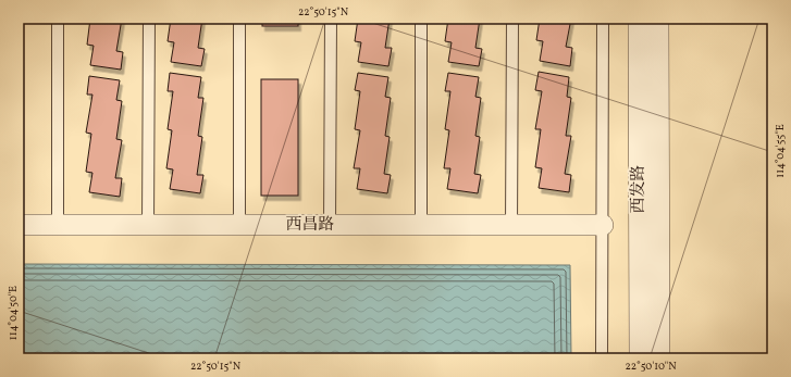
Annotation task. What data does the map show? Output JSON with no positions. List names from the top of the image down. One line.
{"streets":{"street":["西发路","西昌路"]},"coordinates":["22°50'15\"N","114°04'55\"E","114°04'50\"E","22°50'10\"N"]}
